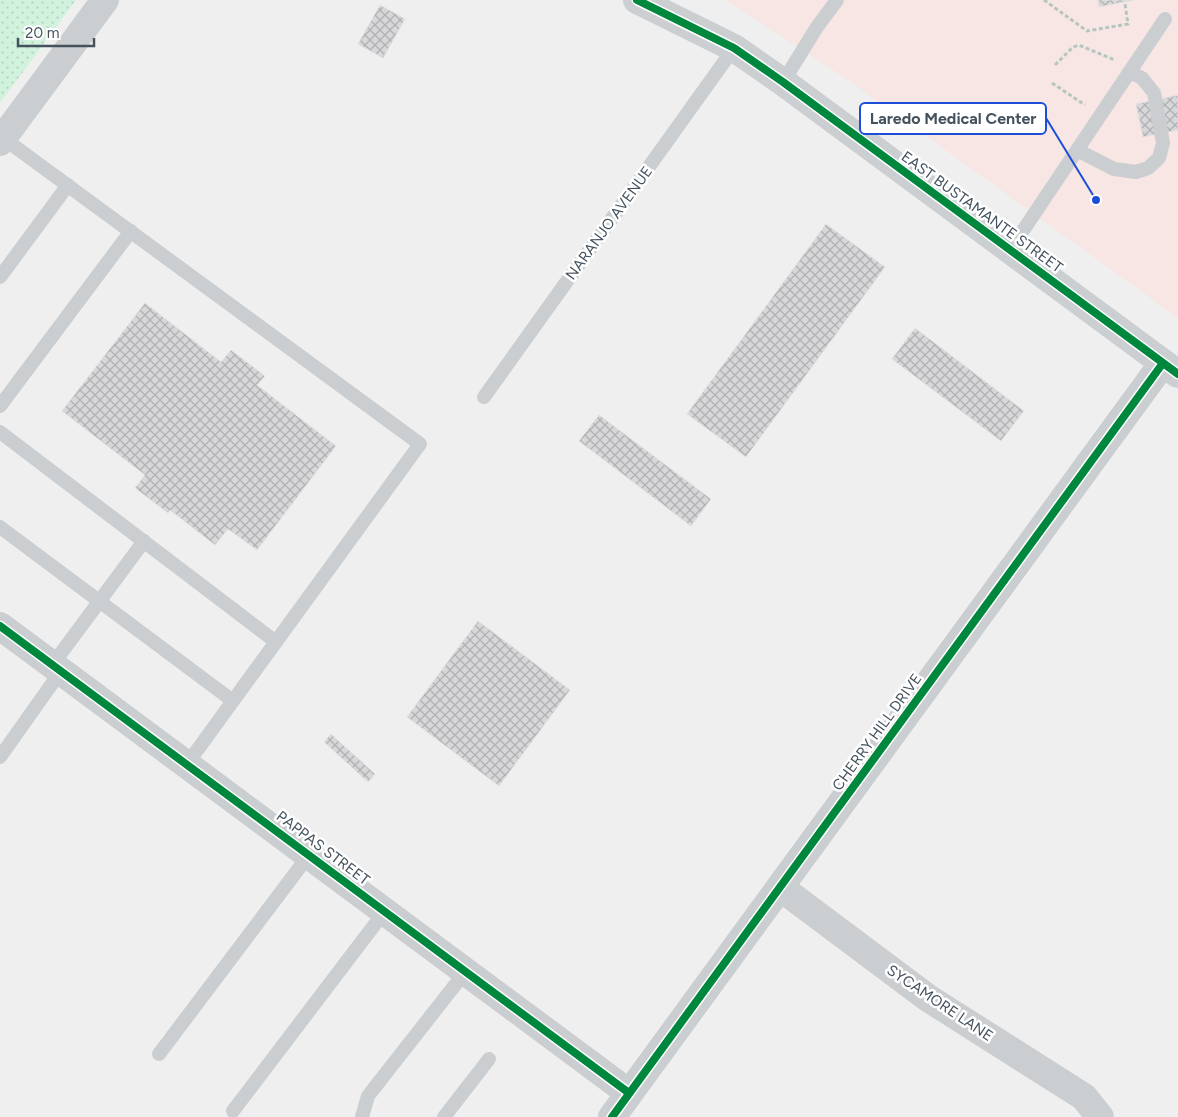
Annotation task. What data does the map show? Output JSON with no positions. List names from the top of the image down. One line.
{"streets":{"street":["EAST BUSTAMANTE STREET","CHERRY HILL DRIVE","PAPPAS STREET","SYCAMORE LANE"],"lane":["NARANJO AVENUE"]},"crossings":[["EAST BUSTAMANTE STREET","NARANJO AVENUE"],["EAST BUSTAMANTE STREET","CHERRY HILL DRIVE"],["CHERRY HILL DRIVE","PAPPAS STREET"],["CHERRY HILL DRIVE","SYCAMORE LANE"]],"places":["Laredo Medical Center"],"scale_bar":"20 m"}
